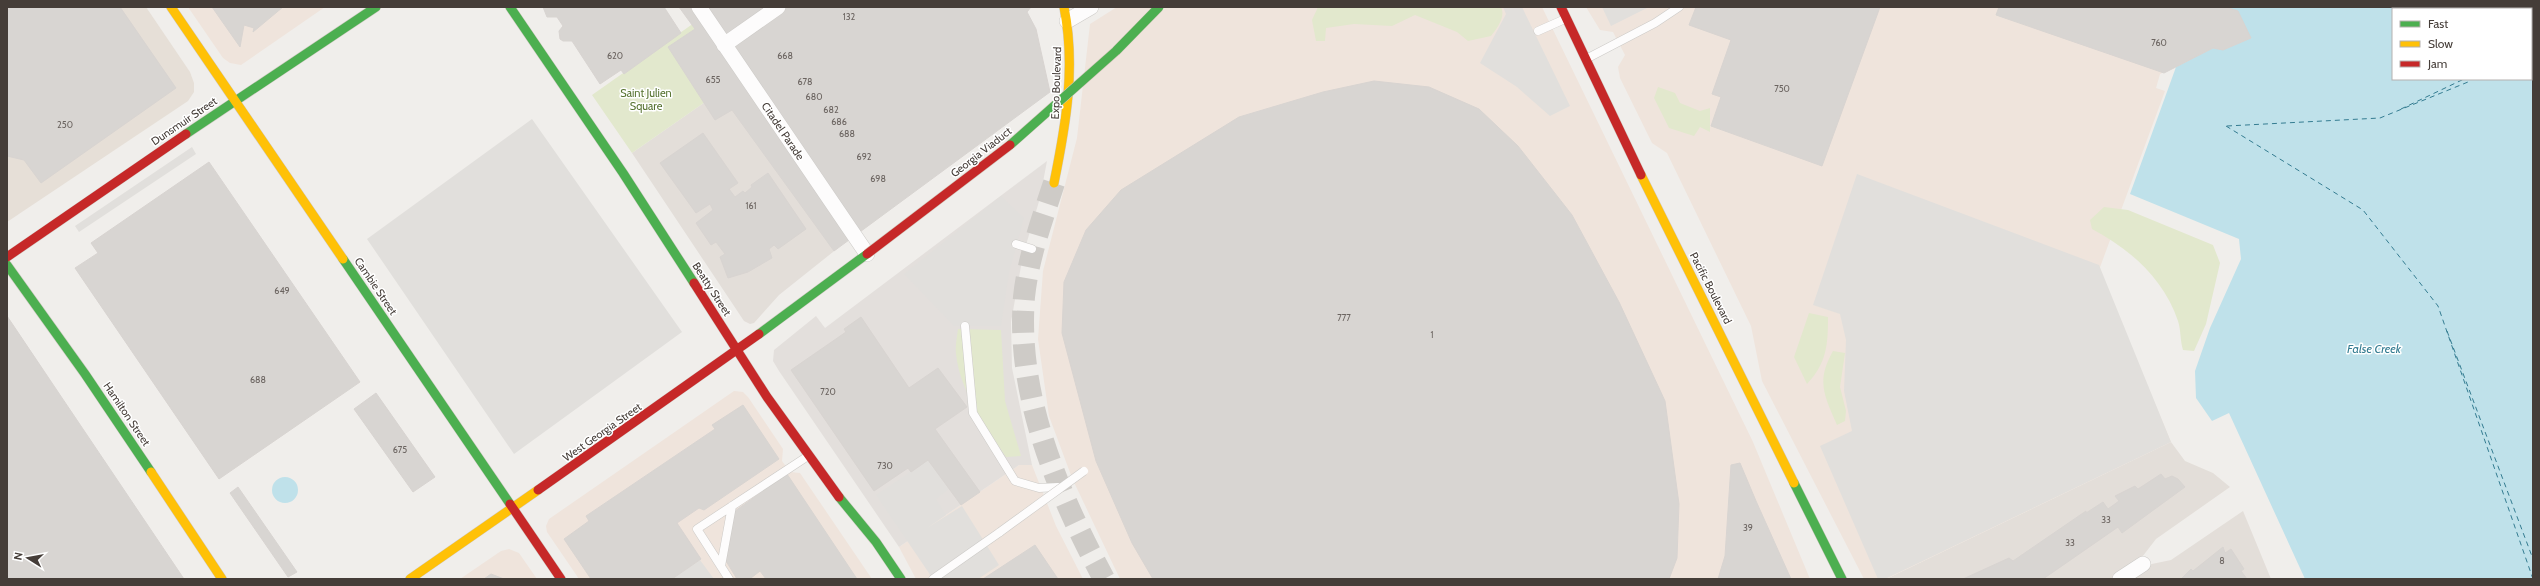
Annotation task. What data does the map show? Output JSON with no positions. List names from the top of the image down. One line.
{"streets":{"main road":["Expo Boulevard","Dunsmuir Street","Georgia Viaduct","Cambie Street","Pacific Boulevard","Beatty Street","Hamilton Street","West Georgia Street"],"street":["Citadel Parade"]},"crossings":[["Dunsmuir Street","Cambie Street"],["Citadel Parade","Georgia Viaduct"],["Georgia Viaduct","West Georgia Street"],["Cambie Street","West Georgia Street"],["Beatty Street","West Georgia Street"]],"water":["False Creek"],"parks":["Saint Julien Square"],"house_numbers":["132","760","620","668","655","678","750","680","682","686","250","688","692","698","161","649","777","1","688","720","675","730","33","39","33","8"],"legend":["Fast","Slow","Jam"],"north":"left"}
